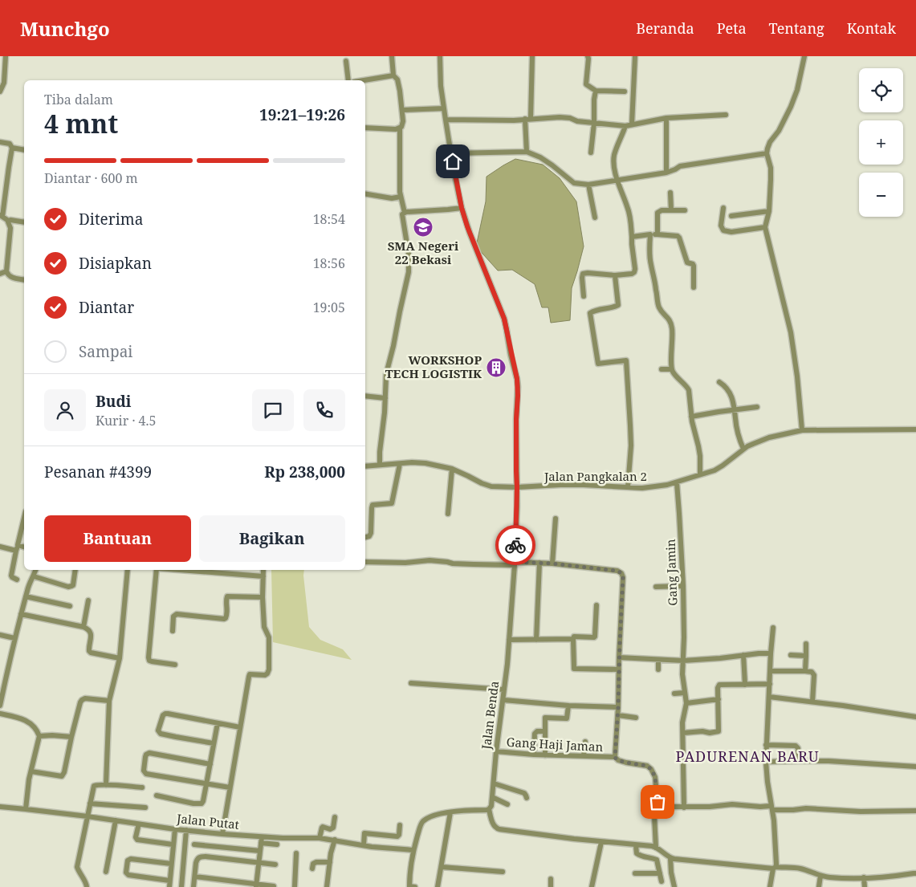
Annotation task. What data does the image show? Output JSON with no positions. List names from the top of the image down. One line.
{"streets":{"street":["Jalan Pangkalan 2","Gang Jamin","Jalan Benda","Gang Haji Jaman","Jalan Putat"]},"crossings":[["Jalan Pangkalan 2","Gang Jamin"],["Jalan Pangkalan 2","Jalan Benda"],["Jalan Benda","Gang Haji Jaman"]],"districts":["PADURENAN BARU"],"places":{"school or university":["SMA Negeri 22 Bekasi"],"building":["WORKSHOP TECH LOGISTIK"]},"page":{"header":"Munchgo","nav":["Beranda","Peta","Tentang","Kontak"],"map_buttons":["+","−"],"heading":["4 mnt","Tiba dalam","19:21–19:26"],"panel":["Budi","Kurir · 4.5","Pesanan #4399","Rp 238,000"],"bar":"Diantar · 600 m","list":[["Diterima","18:54"],["Disiapkan","18:56"],["Diantar","19:05"],"Sampai"],"buttons":["Bantuan","Bagikan"]}}
